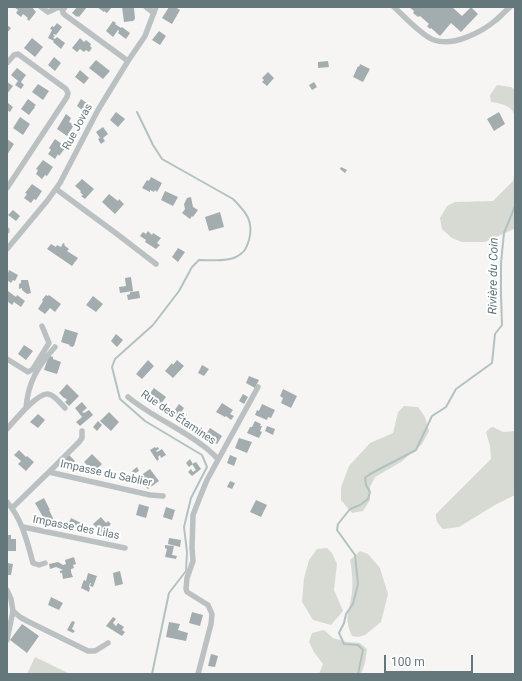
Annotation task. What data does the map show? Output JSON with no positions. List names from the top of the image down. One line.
{"streets":{"street":["Rue Jovas","Rue des Étamines","Impasse du Sablier","Impasse des Lilas"]},"water":["Rivière du Coin"],"scale_bar":"100 m"}
